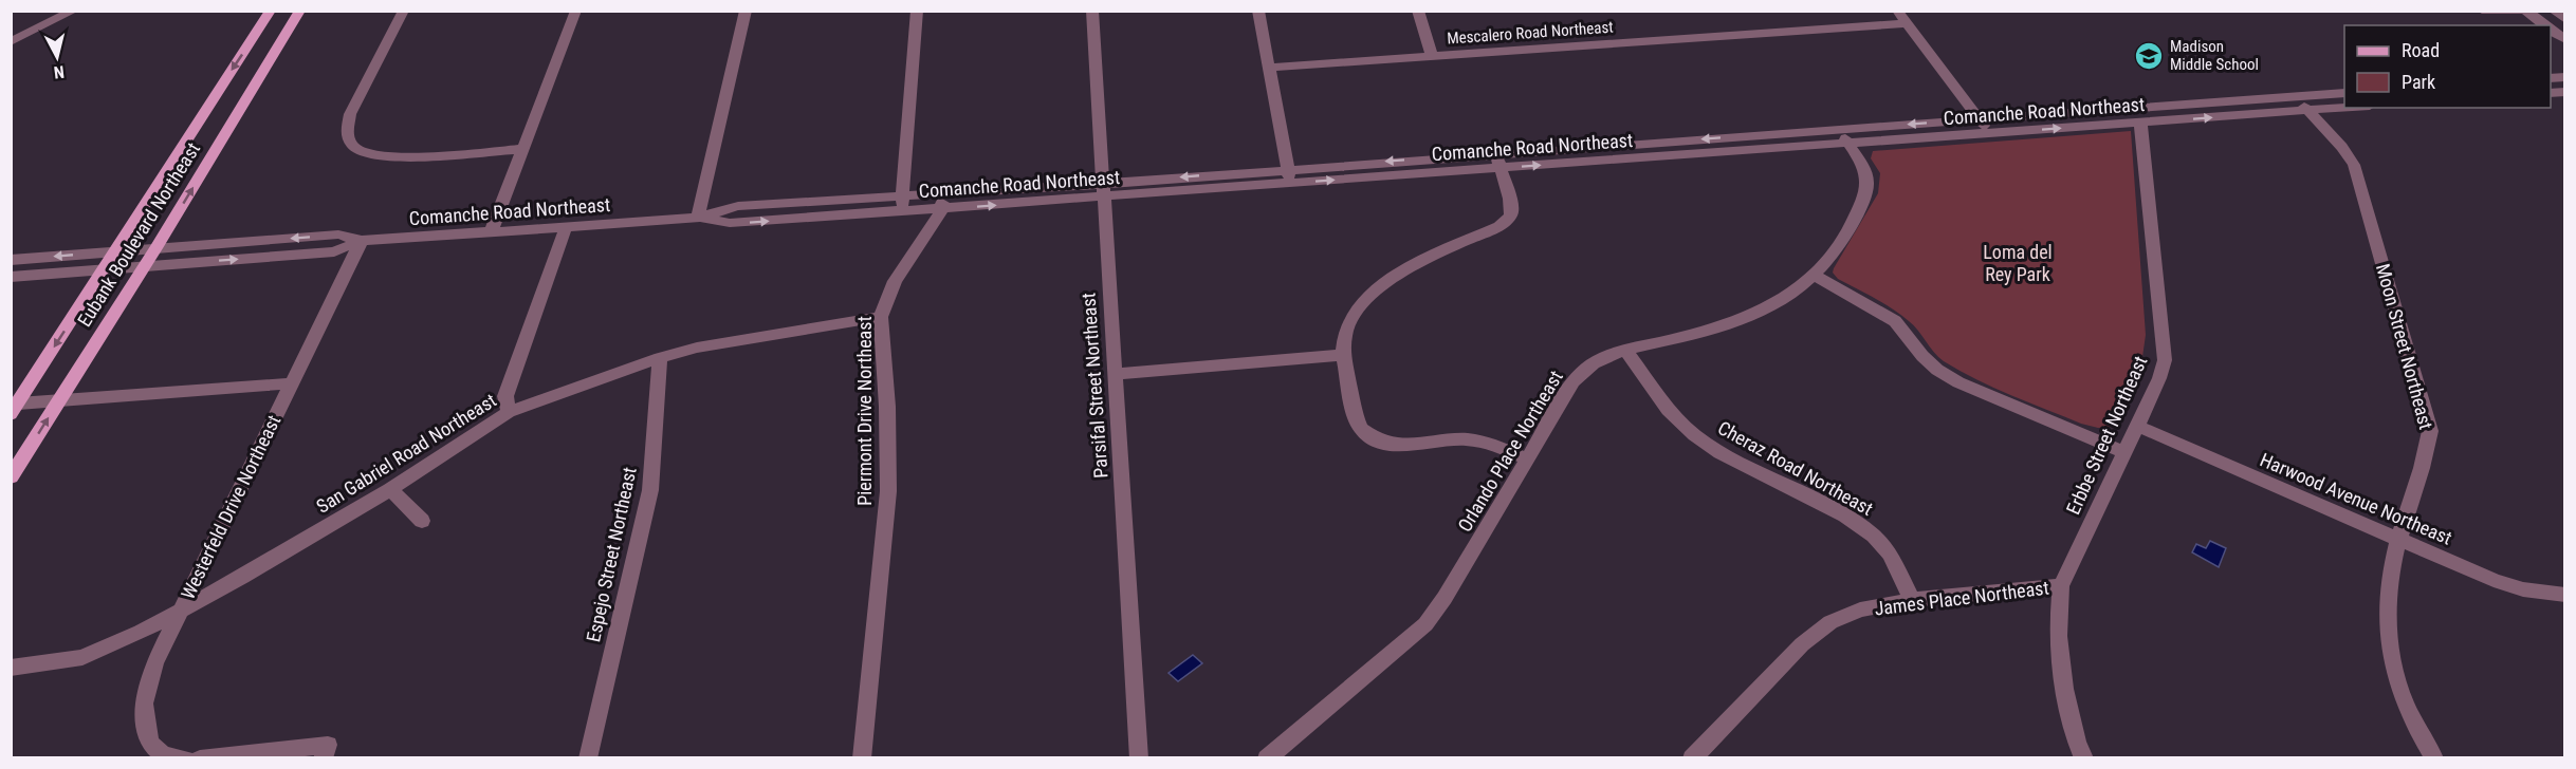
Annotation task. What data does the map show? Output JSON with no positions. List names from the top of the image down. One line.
{"streets":{"main road":["Eubank Boulevard Northeast"],"street":["Mescalero Road Northeast","Comanche Road Northeast","Moon Street Northeast","Parsifal Street Northeast","Piermont Drive Northeast","Erbbe Street Northeast","Orlando Place Northeast","San Gabriel Road Northeast","Cheraz Road Northeast","Harwood Avenue Northeast","Westerfeld Drive Northeast","Espejo Street Northeast","James Place Northeast"]},"crossings":[["Comanche Road Northeast","Eubank Boulevard Northeast"],["Comanche Road Northeast","Moon Street Northeast"],["Comanche Road Northeast","Parsifal Street Northeast"],["Comanche Road Northeast","Piermont Drive Northeast"],["Comanche Road Northeast","Erbbe Street Northeast"],["Comanche Road Northeast","Orlando Place Northeast"],["Comanche Road Northeast","Westerfeld Drive Northeast"],["Moon Street Northeast","Harwood Avenue Northeast"],["Piermont Drive Northeast","San Gabriel Road Northeast"],["Erbbe Street Northeast","Harwood Avenue Northeast"],["Erbbe Street Northeast","James Place Northeast"],["Orlando Place Northeast","Cheraz Road Northeast"],["San Gabriel Road Northeast","Westerfeld Drive Northeast"],["San Gabriel Road Northeast","Espejo Street Northeast"],["Cheraz Road Northeast","James Place Northeast"]],"parks":["Loma del Rey Park"],"places":{"school or university":["Madison Middle School"]},"legend":["Road","Park"],"north":"bottom"}
